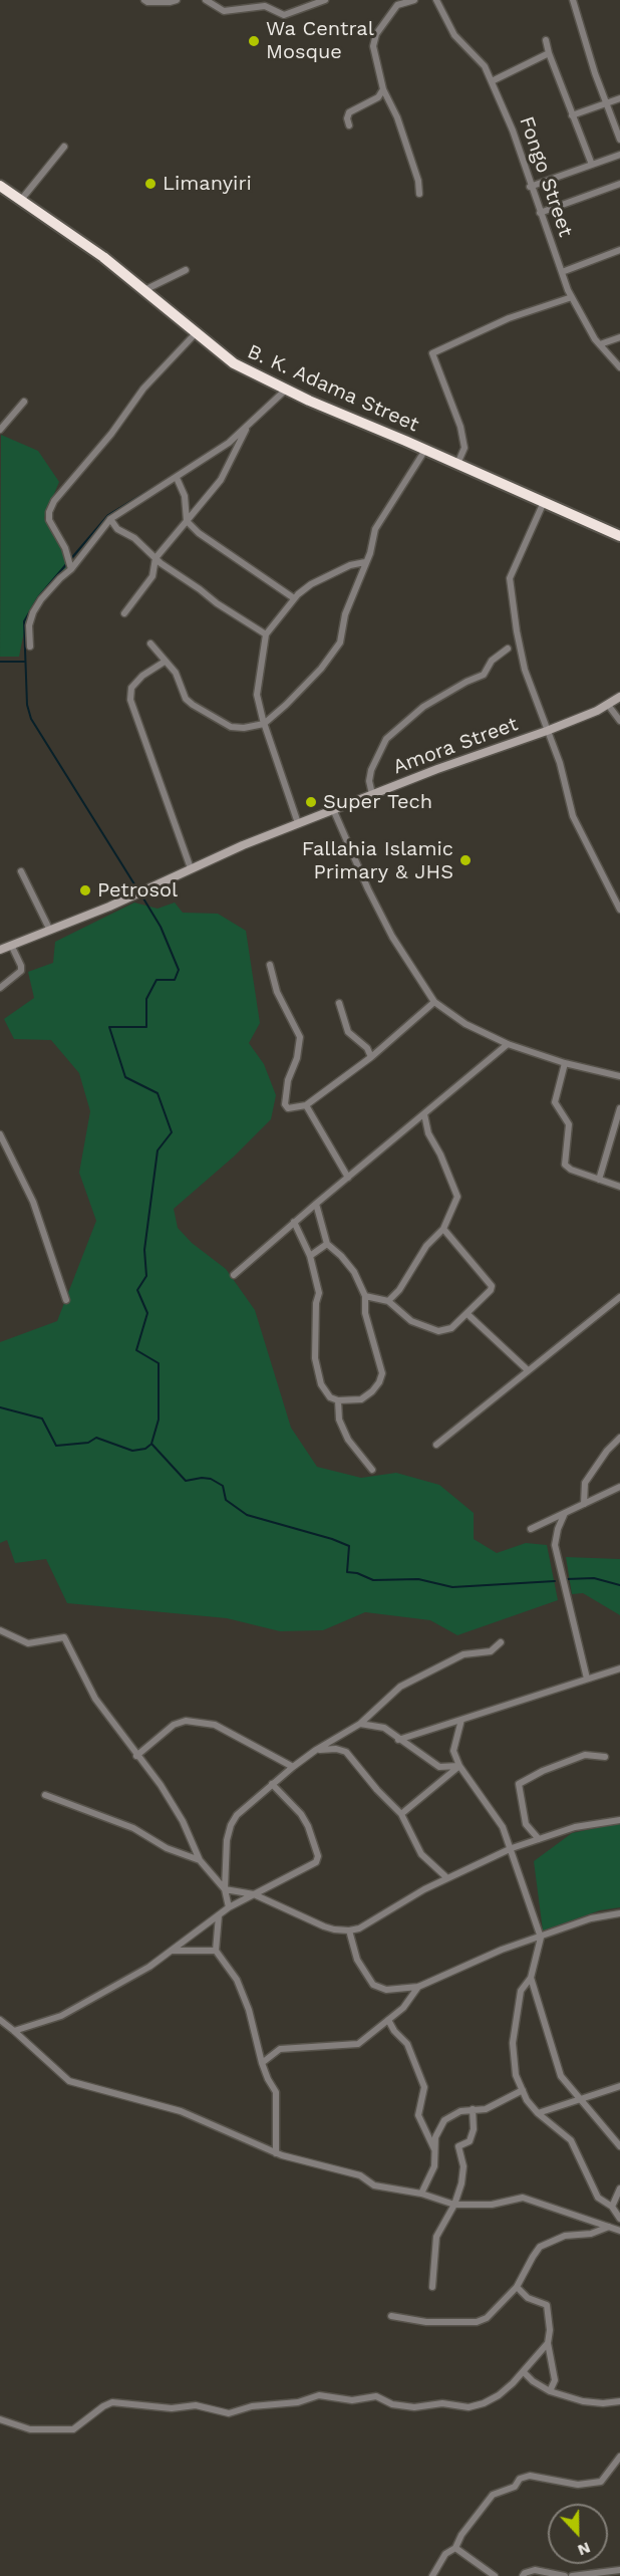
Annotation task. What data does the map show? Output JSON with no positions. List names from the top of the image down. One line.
{"streets":{"highway":["B. K. Adama Street"],"street":["Fongo Street","Amora Street"]},"places":["Wa Central Mosque","Limanyiri","Super Tech","Fallahia Islamic Primary & JHS","Petrosol"],"north":"bottom"}
